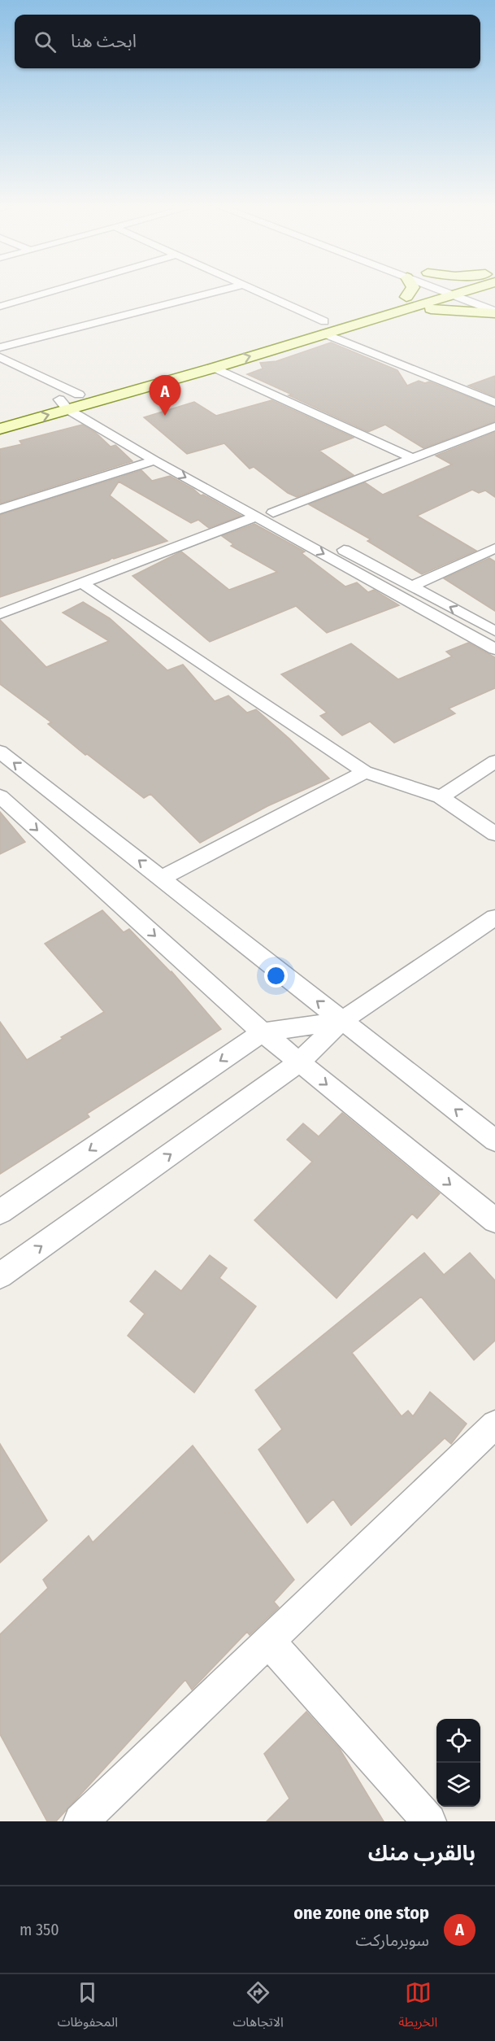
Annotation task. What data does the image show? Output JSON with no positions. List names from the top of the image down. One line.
{"page":{"search":"ابحث هنا","pins":"A","heading":"بالقرب منك","list":[{"mark":"A","name":"one zone one stop","note":"سوبرماركت","value":"350 m"}],"nav":["الخريطة","الاتجاهات","المحفوظات"]}}
